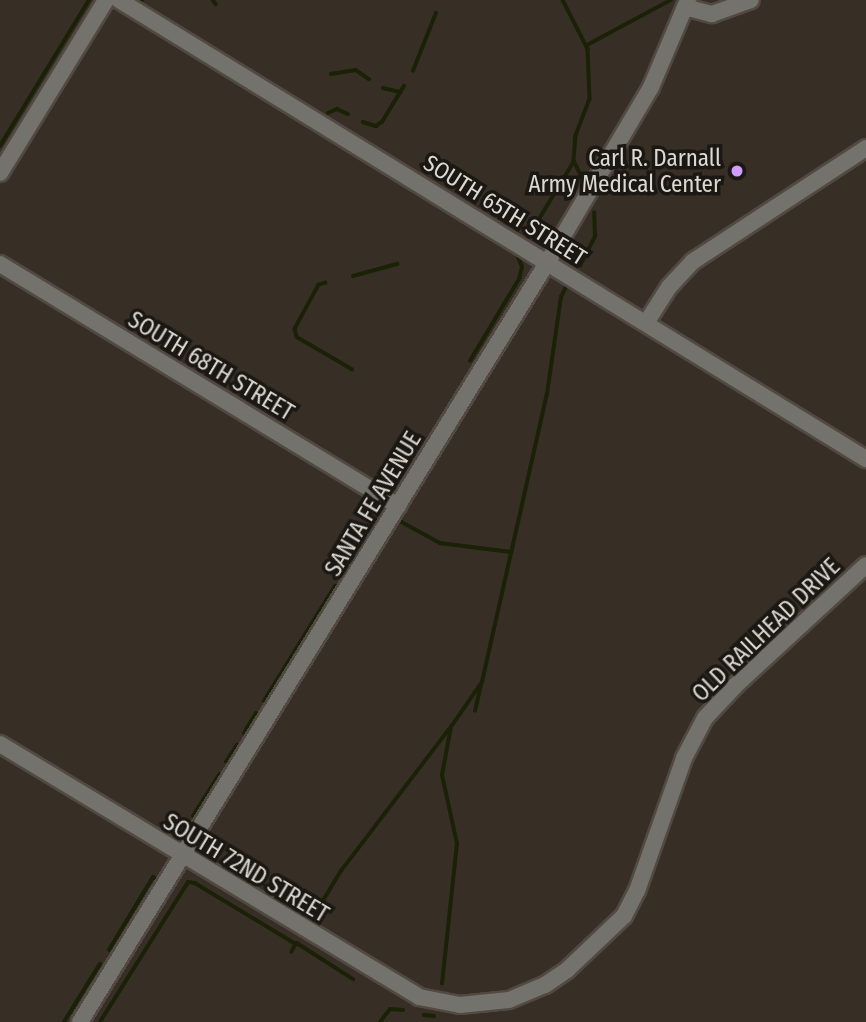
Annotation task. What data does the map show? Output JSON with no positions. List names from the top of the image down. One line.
{"streets":{"street":["SOUTH 65TH STREET","SOUTH 68TH STREET","SANTA FE AVENUE","OLD RAILHEAD DRIVE","SOUTH 72ND STREET"]},"crossings":[["SOUTH 65TH STREET","SANTA FE AVENUE"],["SOUTH 68TH STREET","SANTA FE AVENUE"],["SANTA FE AVENUE","SOUTH 72ND STREET"],["OLD RAILHEAD DRIVE","SOUTH 72ND STREET"]],"places":["Carl R. Darnall Army Medical Center"]}
